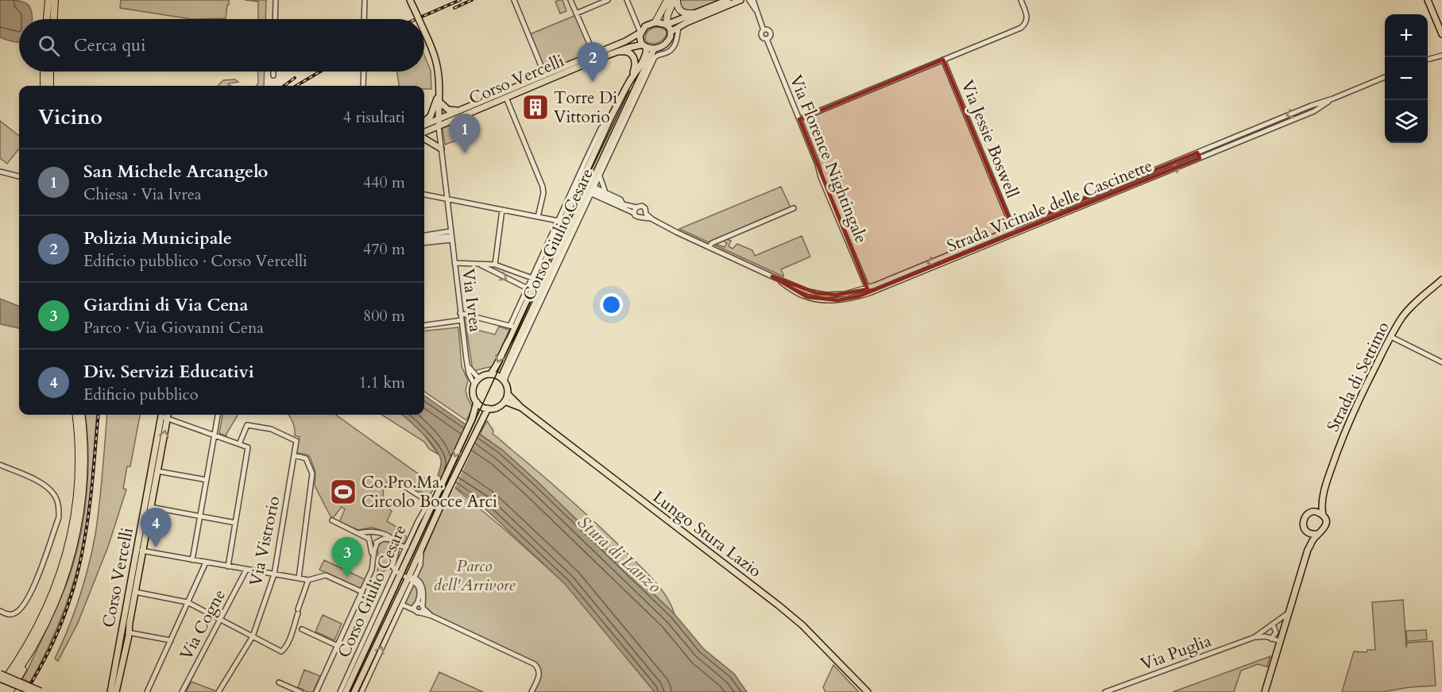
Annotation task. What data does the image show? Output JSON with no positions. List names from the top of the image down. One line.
{"streets":{"main road":["Corso Vercelli","Corso Giulio Cesare","Strada di Settimo","Lungo Stura Lazio"],"street":["Via Jessie Boswell","Via Florence Nightingale","Strada Vicinale delle Cascinette","Via Ivrea","Via Vistrorio","Via Cogne","Via Puglia"]},"crossings":[["Corso Vercelli","Corso Giulio Cesare"],["Corso Vercelli","Via Ivrea"],["Via Jessie Boswell","Strada Vicinale delle Cascinette"],["Via Florence Nightingale","Strada Vicinale delle Cascinette"],["Corso Giulio Cesare","Via Ivrea"],["Corso Giulio Cesare","Lungo Stura Lazio"],["Via Ivrea","Lungo Stura Lazio"]],"water":["Stura di Lanzo"],"parks":["Parco dell'Arrivore"],"places":{"building":["Torre Di Vittorio"],"sports":["Co.Pro.Ma. Circolo Bocce Arci"]},"page":{"map_buttons":["+","−"],"search":"Cerca qui","pins":["2","1","4","3"],"heading":["Vicino","4 risultati"],"list":[{"mark":"1","name":"San Michele Arcangelo","note":"Chiesa · Via Ivrea","value":"440 m"},{"mark":"2","name":"Polizia Municipale","note":"Edificio pubblico · Corso Vercelli","value":"470 m"},{"mark":"3","name":"Giardini di Via Cena","note":"Parco · Via Giovanni Cena","value":"800 m"},{"mark":"4","name":"Div. Servizi Educativi","note":"Edificio pubblico","value":"1.1 km"}]}}
